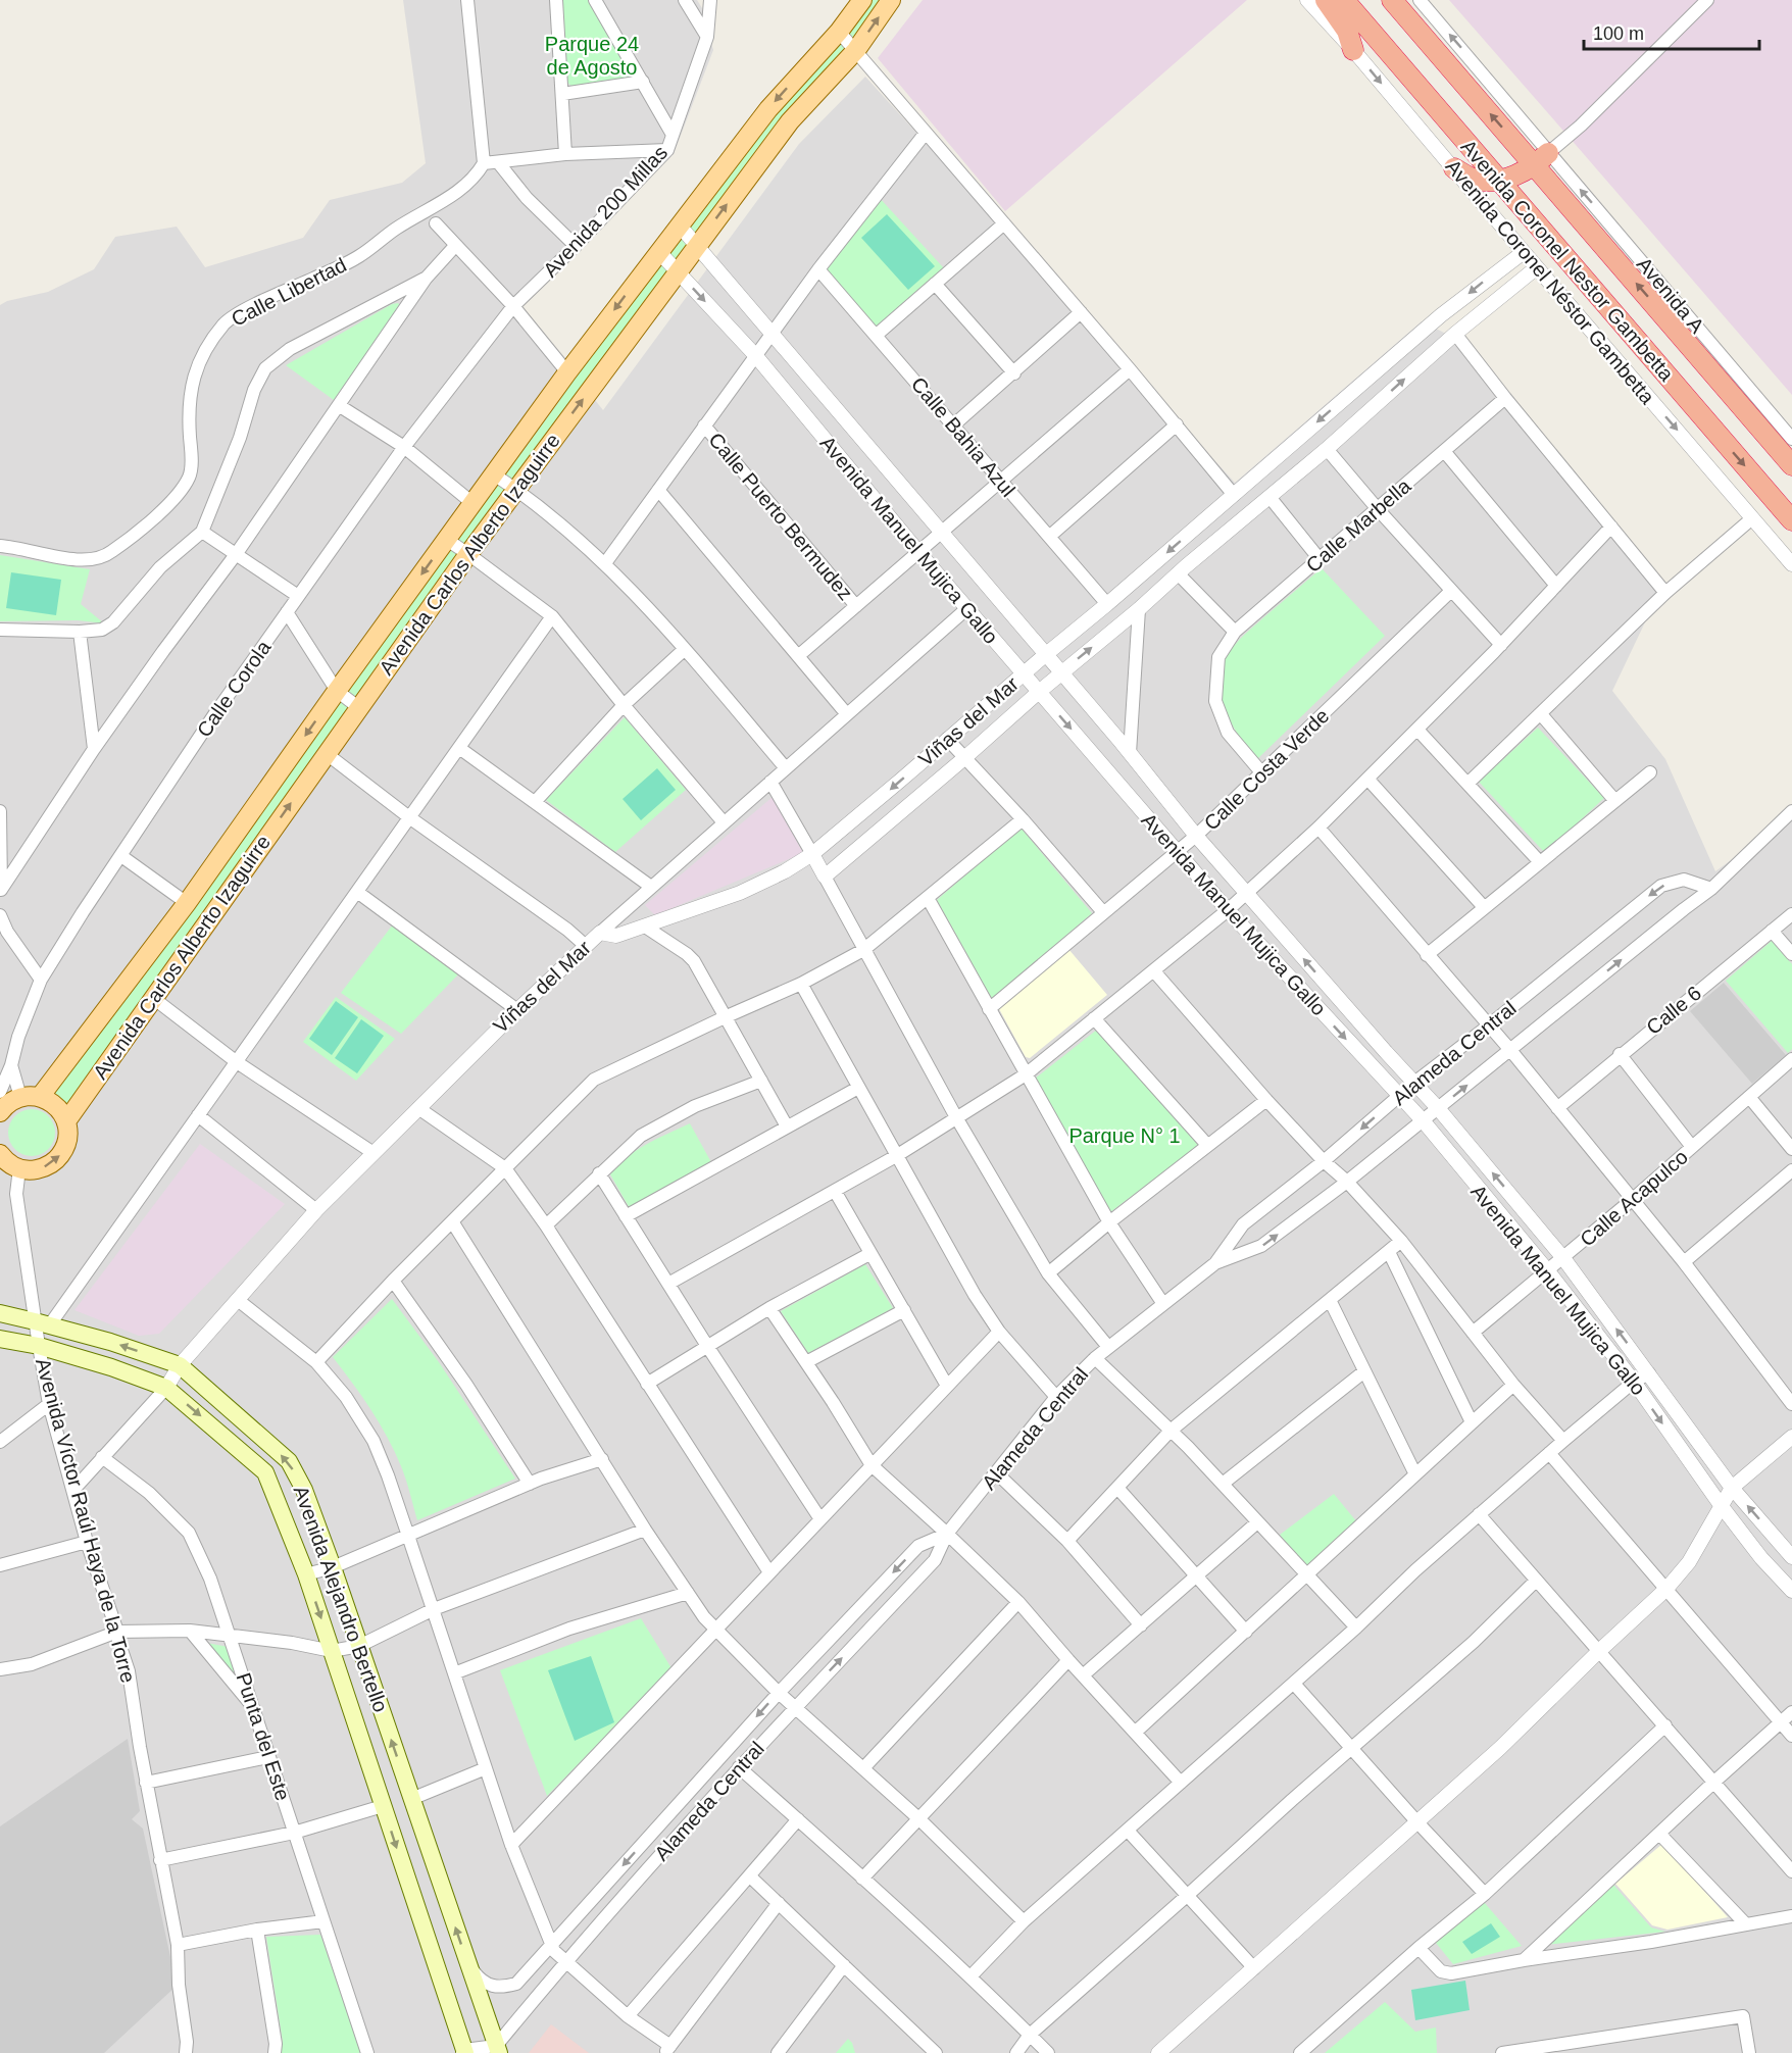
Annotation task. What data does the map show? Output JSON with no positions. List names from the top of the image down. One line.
{"streets":{"highway":["Avenida Coronel Nestor Gambetta"],"main road":["Avenida Carlos Alberto Izaguirre","Avenida Alejandro Bertello"],"street":["Avenida 200 Millas","Avenida Coronel Néstor Gambetta","Calle Libertad","Avenida A","Calle Bahia Azul","Calle Puerto Bermudez","Calle Marbella","Avenida Manuel Mujica Gallo","Calle Corola","Viñas del Mar","Calle Costa Verde","Calle 6","Alameda Central","Calle Acapulco","Avenida Víctor Raúl Haya de la Torre","Punta del Este"]},"crossings":[["Avenida 200 Millas","Calle Corola"],["Avenida Coronel Nestor Gambetta","Avenida A"],["Avenida Coronel Néstor Gambetta","Viñas del Mar"],["Calle Bahia Azul","Viñas del Mar"],["Calle Marbella","Calle Costa Verde"],["Avenida Manuel Mujica Gallo","Avenida Carlos Alberto Izaguirre"],["Avenida Manuel Mujica Gallo","Viñas del Mar"],["Avenida Manuel Mujica Gallo","Calle Costa Verde"],["Avenida Manuel Mujica Gallo","Alameda Central"],["Avenida Manuel Mujica Gallo","Calle Acapulco"],["Viñas del Mar","Avenida Alejandro Bertello"],["Alameda Central","Avenida Alejandro Bertello"],["Avenida Víctor Raúl Haya de la Torre","Avenida Alejandro Bertello"]],"one_way":["Avenida A"],"parks":["Parque 24 de Agosto","Parque N° 1"],"scale_bar":"100 m"}
